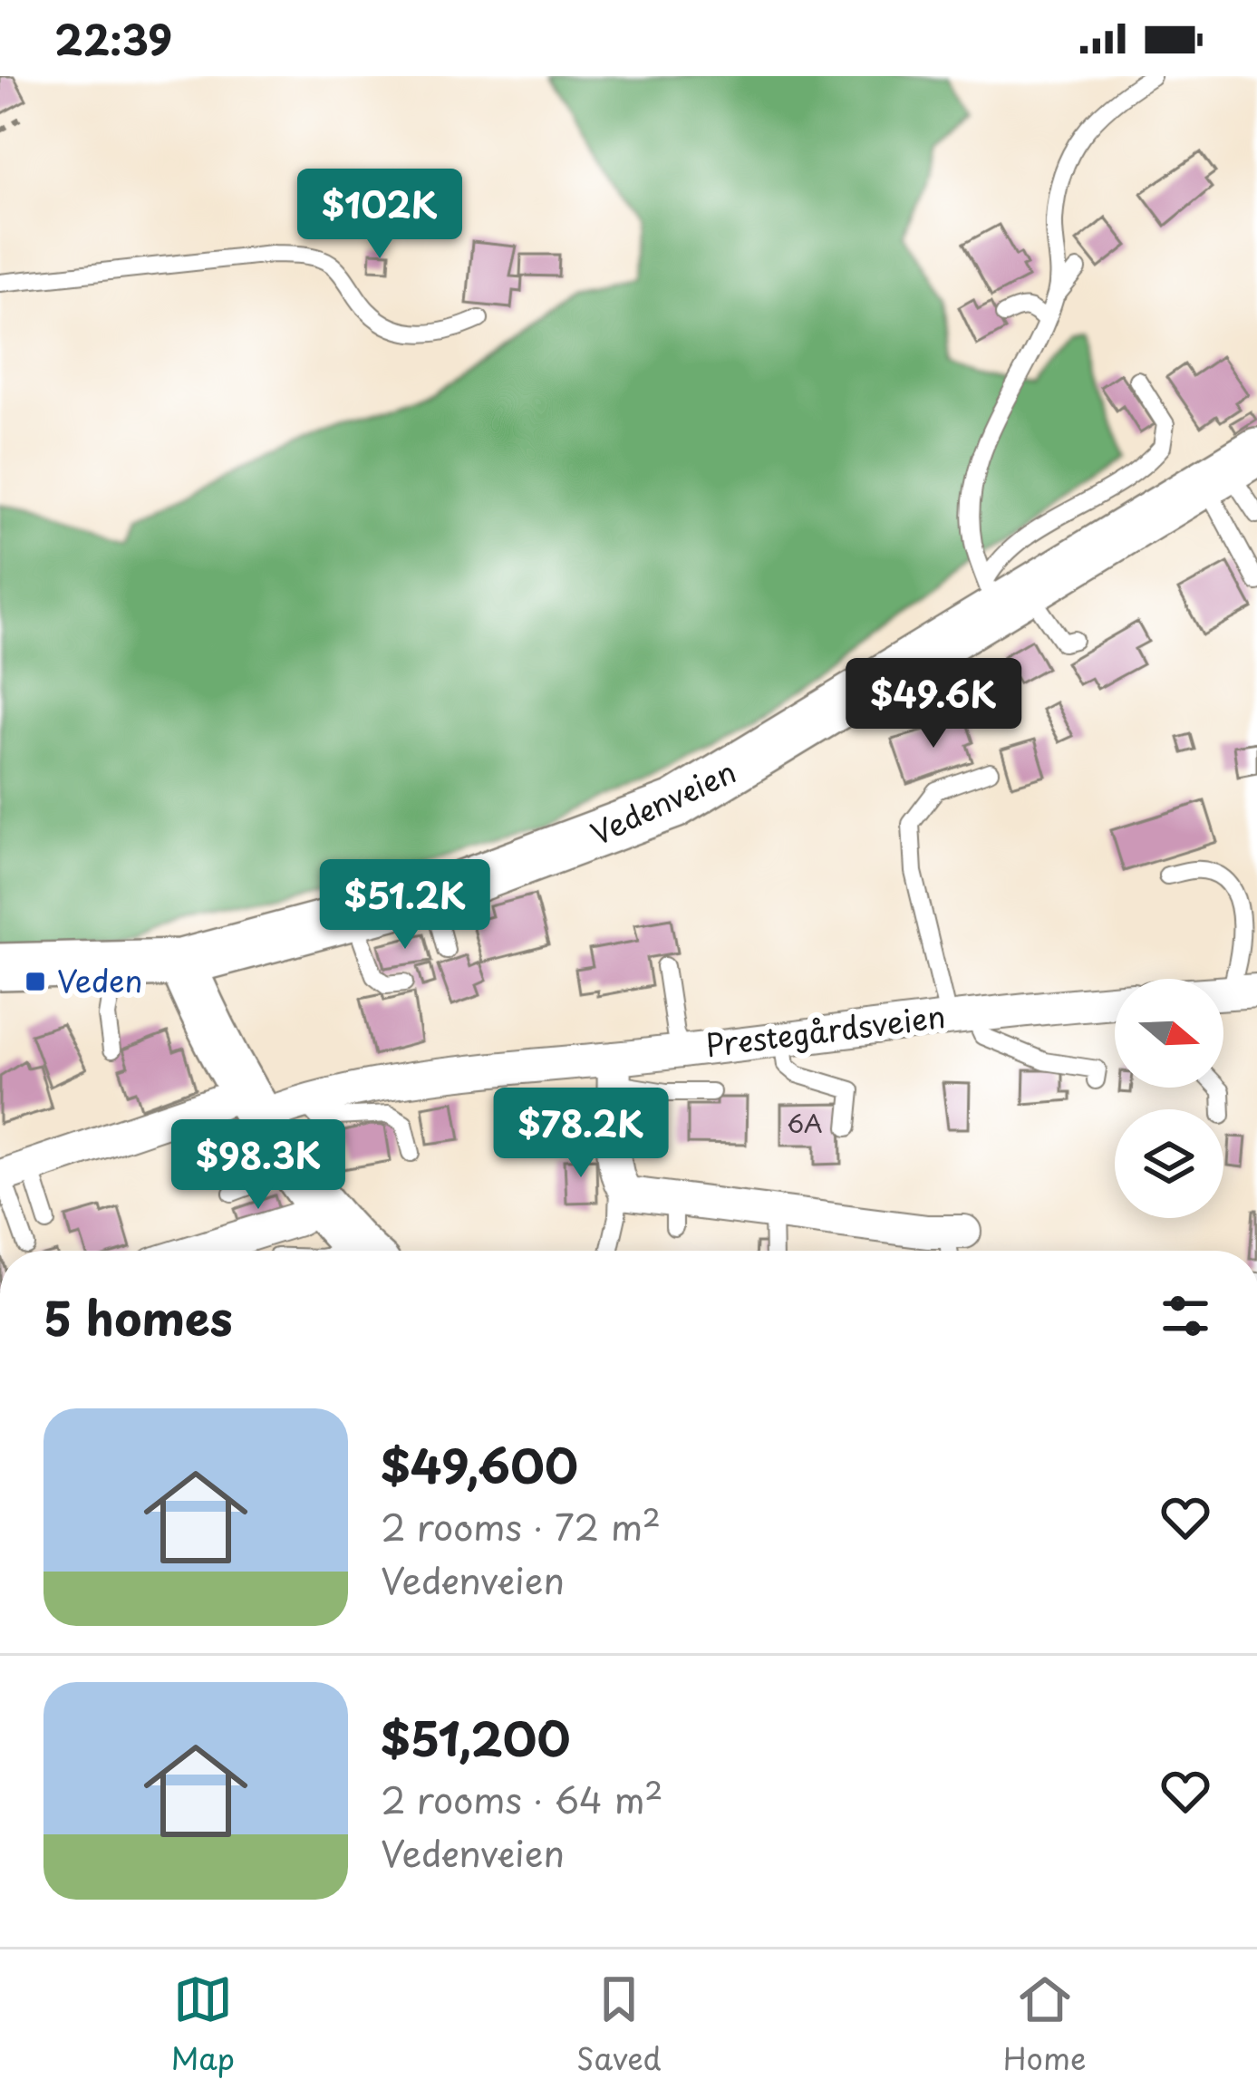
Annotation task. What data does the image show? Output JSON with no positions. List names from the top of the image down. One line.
{"streets":{"main road":["Vedenveien"],"street":["Prestegårdsveien"]},"places":{"transit":["Veden"]},"house_numbers":["6A"],"north":"right","page":{"status":"22:39","price":["$102K","$49.6K","$51.2K","$78.2K","$98.3K"],"heading":"5 homes","list":[{"name":"$49,600","note":"2 rooms · 72 m² · Vedenveien"},{"name":"$51,200","note":"2 rooms · 64 m² · Vedenveien"}],"tabs":["Map","Saved","Home"]}}
